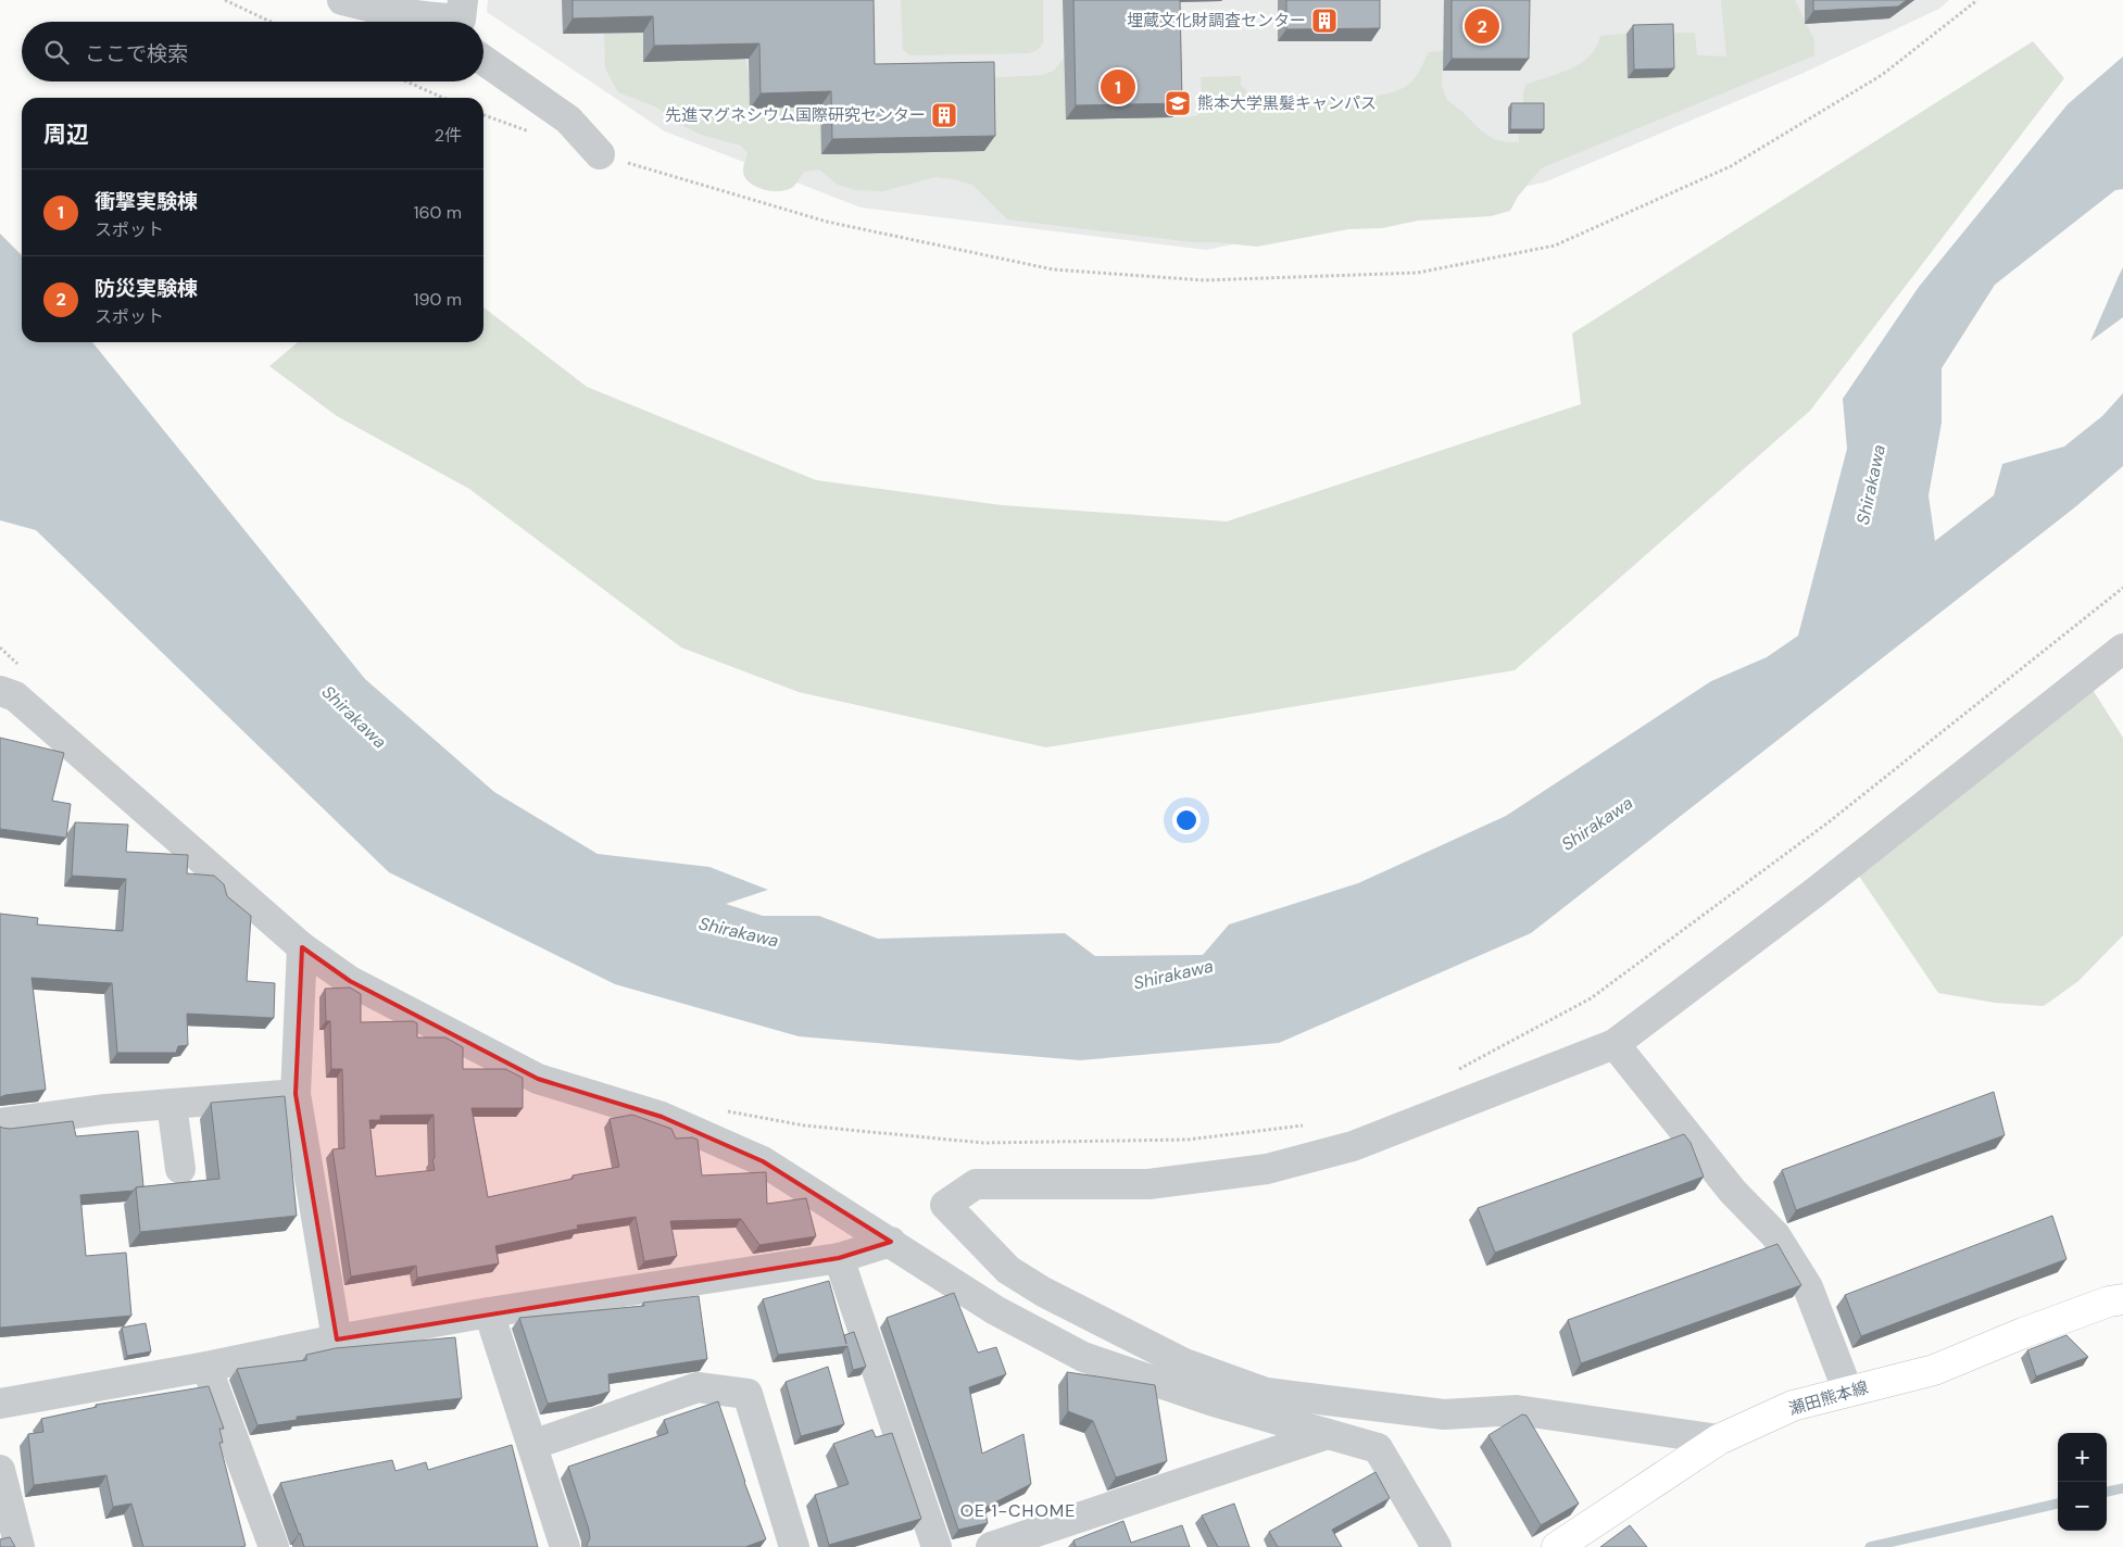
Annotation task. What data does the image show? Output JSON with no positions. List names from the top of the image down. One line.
{"streets":{"main road":["瀬田熊本線"]},"districts":["OE 1-CHOME"],"water":["Shirakawa"],"places":{"building":["埋蔵文化財調査センター","先進マグネシウム国際研究センター"],"school or university":["熊本大学黒髪キャンパス"]},"page":{"pins":["2","1"],"search":"ここで検索","heading":["周辺","2件"],"list":[{"mark":"1","name":"衝撃実験棟","note":"スポット","value":"160 m"},{"mark":"2","name":"防災実験棟","note":"スポット","value":"190 m"}],"map_buttons":["+","−"]}}
